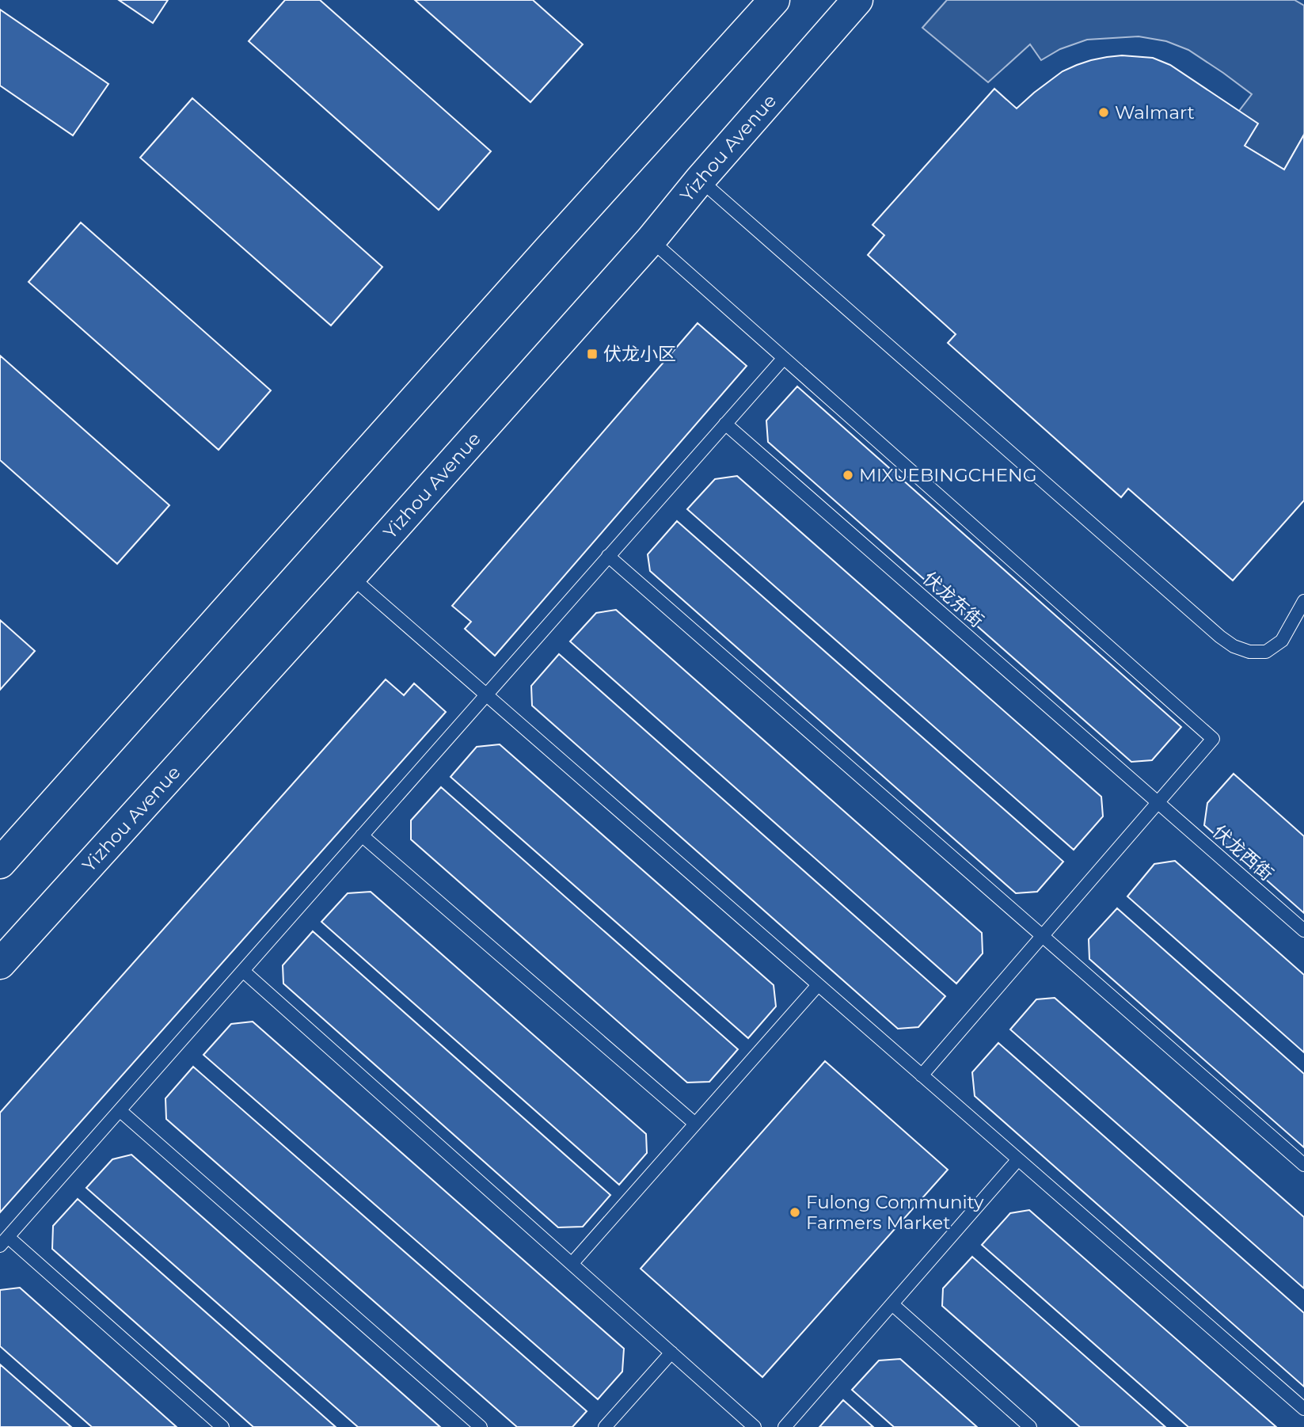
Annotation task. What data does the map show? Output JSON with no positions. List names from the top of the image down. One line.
{"streets":{"main road":["Yizhou Avenue"],"lane":["伏龙东街","伏龙西街"]},"crossings":[["伏龙东街","伏龙西街"]],"places":{"other":["Walmart","MIXUEBINGCHENG","Fulong Community Farmers Market"],"transit":["伏龙小区"]}}
